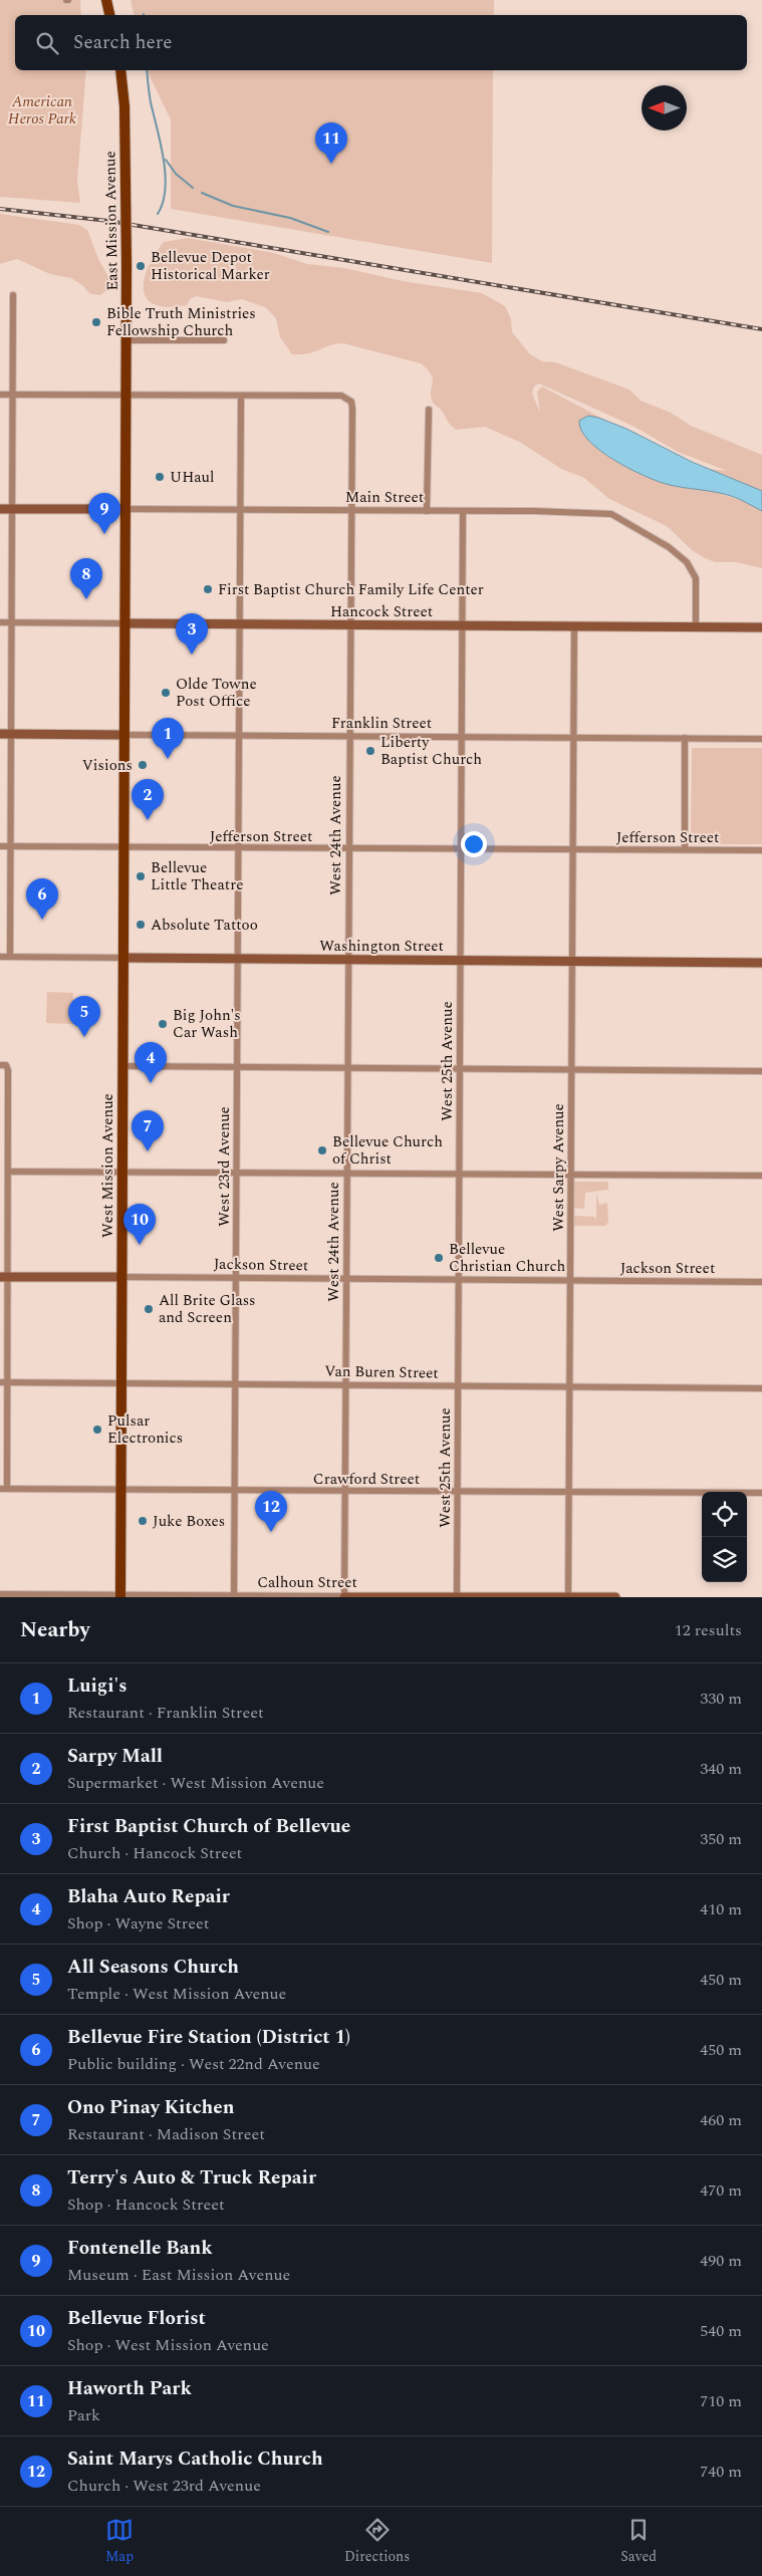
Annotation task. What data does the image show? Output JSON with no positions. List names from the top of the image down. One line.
{"streets":{"main road":["East Mission Avenue","West Mission Avenue"],"street":["Main Street","Hancock Street","Franklin Street","West 24th Avenue","Jefferson Street","Washington Street","West 25th Avenue","West 23rd Avenue","West Sarpy Avenue","Jackson Street","Van Buren Street","Crawford Street","Calhoun Street"]},"crossings":[["East Mission Avenue","Main Street"],["East Mission Avenue","Hancock Street"],["East Mission Avenue","Franklin Street"],["East Mission Avenue","West Mission Avenue"],["Main Street","Hancock Street"],["Main Street","West 24th Avenue"],["Main Street","West 25th Avenue"],["Main Street","West 23rd Avenue"],["Hancock Street","West 24th Avenue"],["Hancock Street","West 25th Avenue"],["Hancock Street","West 23rd Avenue"],["Hancock Street","West Sarpy Avenue"],["Franklin Street","West 24th Avenue"],["Franklin Street","West 25th Avenue"],["Franklin Street","West Mission Avenue"],["Franklin Street","West 23rd Avenue"],["Franklin Street","West Sarpy Avenue"],["West 24th Avenue","Jefferson Street"],["West 24th Avenue","Washington Street"],["West 24th Avenue","West 23rd Avenue"],["West 24th Avenue","Jackson Street"],["West 24th Avenue","Van Buren Street"],["West 24th Avenue","Crawford Street"],["West 24th Avenue","Calhoun Street"],["Jefferson Street","West 25th Avenue"],["Jefferson Street","West Mission Avenue"],["Jefferson Street","West 23rd Avenue"],["Jefferson Street","West Sarpy Avenue"],["Washington Street","West 25th Avenue"],["Washington Street","West Mission Avenue"],["Washington Street","West 23rd Avenue"],["Washington Street","West Sarpy Avenue"],["West 25th Avenue","Jackson Street"],["West 25th Avenue","Van Buren Street"],["West 25th Avenue","Crawford Street"],["West 25th Avenue","Calhoun Street"],["West Mission Avenue","Jackson Street"],["West Mission Avenue","Van Buren Street"],["West Mission Avenue","Crawford Street"],["West Mission Avenue","Calhoun Street"],["West 23rd Avenue","Jackson Street"],["West 23rd Avenue","Van Buren Street"],["West 23rd Avenue","Crawford Street"],["West 23rd Avenue","Calhoun Street"],["West Sarpy Avenue","Jackson Street"],["West Sarpy Avenue","Van Buren Street"],["West Sarpy Avenue","Crawford Street"],["West Sarpy Avenue","Calhoun Street"]],"parks":["American Heros Park"],"places":["Bellevue Depot Historical Marker","Bible Truth Ministries Fellowship Church","UHaul","First Baptist Church Family Life Center","Olde Towne Post Office","Liberty Baptist Church","Visions","Bellevue Little Theatre","Absolute Tattoo","Big John's Car Wash","Bellevue Church of Christ","Bellevue Christian Church","All Brite Glass and Screen","Pulsar Electronics","Juke Boxes"],"north":"left","page":{"search":"Search here","pins":["11","9","8","3","1","2","6","5","4","7","10","12"],"heading":["Nearby","12 results"],"list":[{"mark":"1","name":"Luigi's","note":"Restaurant · Franklin Street","value":"330 m"},{"mark":"2","name":"Sarpy Mall","note":"Supermarket · West Mission Avenue","value":"340 m"},{"mark":"3","name":"First Baptist Church of Bellevue","note":"Church · Hancock Street","value":"350 m"},{"mark":"4","name":"Blaha Auto Repair","note":"Shop · Wayne Street","value":"410 m"},{"mark":"5","name":"All Seasons Church","note":"Temple · West Mission Avenue","value":"450 m"},{"mark":"6","name":"Bellevue Fire Station (District 1)","note":"Public building · West 22nd Avenue","value":"450 m"},{"mark":"7","name":"Ono Pinay Kitchen","note":"Restaurant · Madison Street","value":"460 m"},{"mark":"8","name":"Terry's Auto & Truck Repair","note":"Shop · Hancock Street","value":"470 m"},{"mark":"9","name":"Fontenelle Bank","note":"Museum · East Mission Avenue","value":"490 m"},{"mark":"10","name":"Bellevue Florist","note":"Shop · West Mission Avenue","value":"540 m"},{"mark":"11","name":"Haworth Park","note":"Park","value":"710 m"},{"mark":"12","name":"Saint Marys Catholic Church","note":"Church · West 23rd Avenue","value":"740 m"}],"nav":["Map","Directions","Saved"]}}
